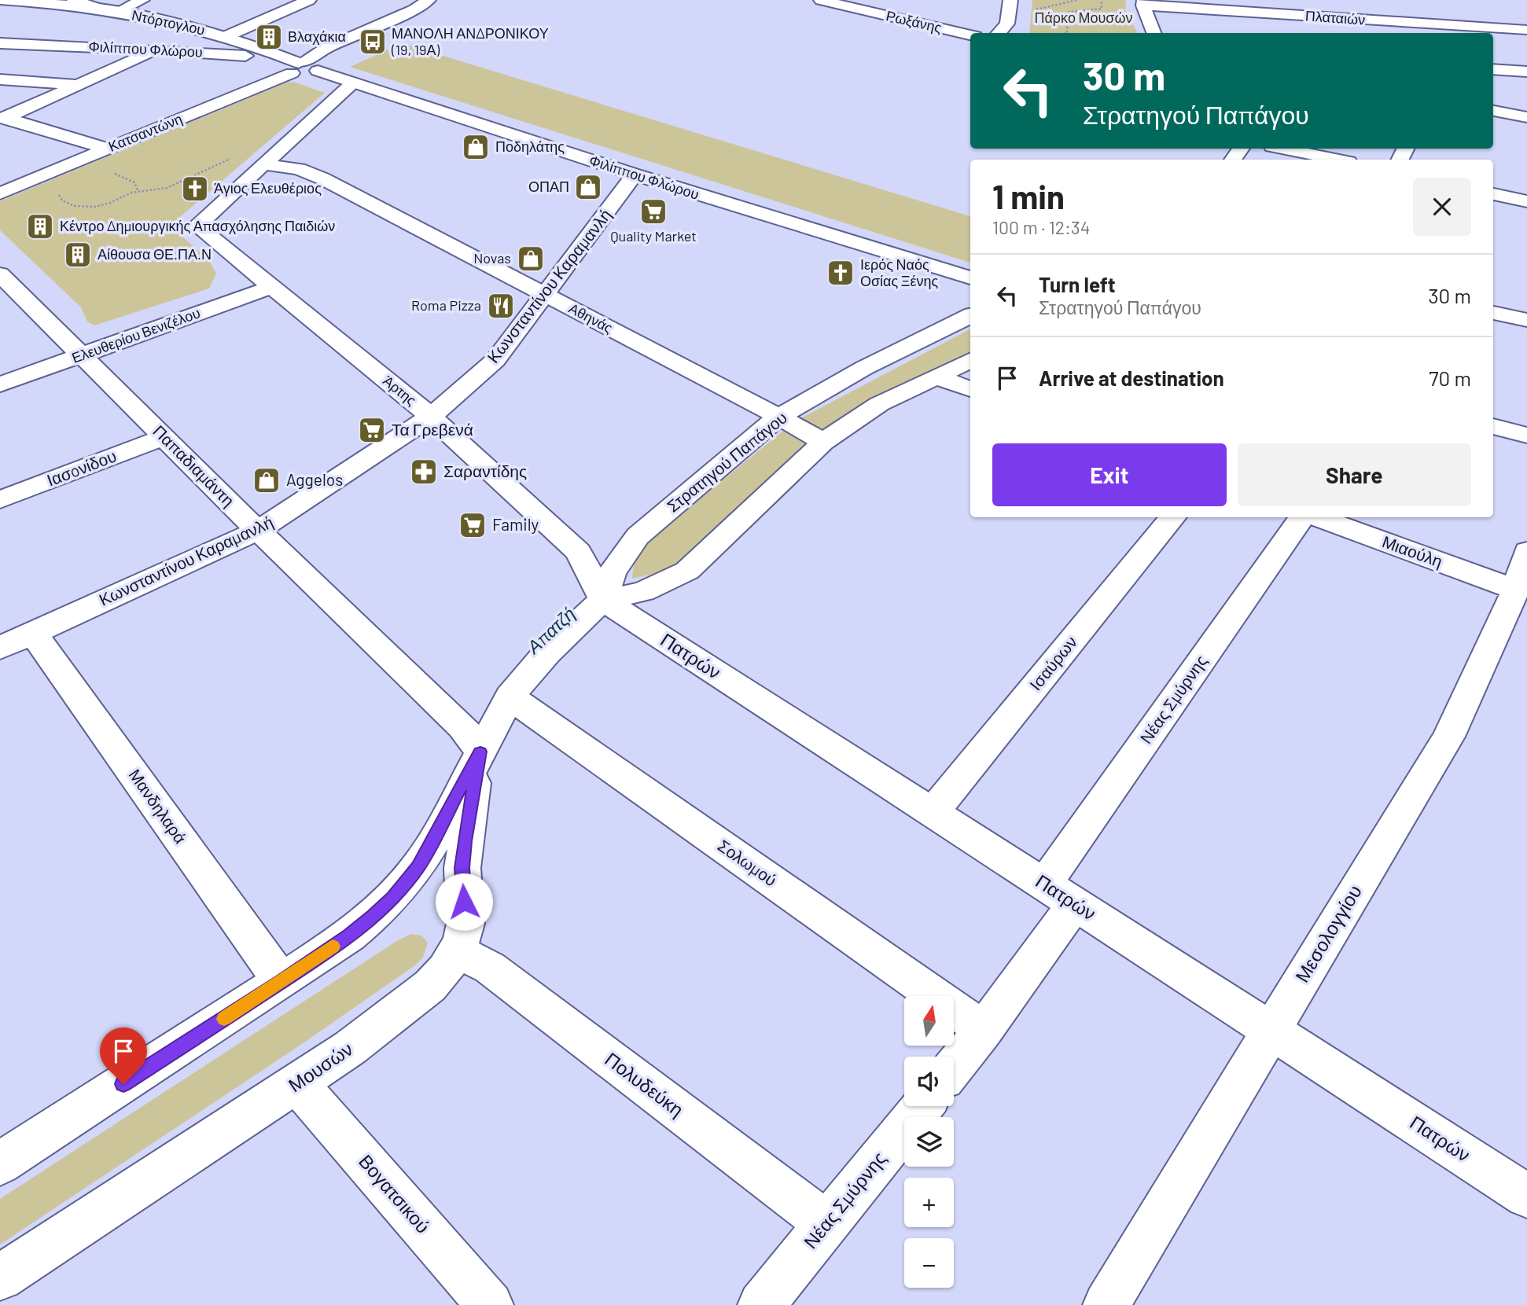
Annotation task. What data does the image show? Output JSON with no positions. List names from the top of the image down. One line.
{"streets":{"street":["Πλαταιών","Ρωξάνης","Ντόρτογλου","Φιλίππου Φλώρου","Κατσαντώνη","Κωνσταντίνου Καραμανλή","Αθηνάς","Ελευθερίου Βενιζέλου","Άρτης","Στρατηγού Παπάγου","Παπαδιαμάντη","Ιασoνίδου","Μιαούλη","Πατρών","Ισαύρων","Νέας Σμύρνης","Μανδηλαρά","Σολωμού","Μεσολογγίου","Μουσών","Πολυδεύκη","Βογατσικού"]},"crossings":[["Ντόρτογλου","Φιλίππου Φλώρου"],["Ντόρτογλου","Κατσαντώνη"],["Φιλίππου Φλώρου","Κατσαντώνη"],["Φιλίππου Φλώρου","Κωνσταντίνου Καραμανλή"],["Κωνσταντίνου Καραμανλή","Αθηνάς"],["Κωνσταντίνου Καραμανλή","Άρτης"],["Κωνσταντίνου Καραμανλή","Παπαδιαμάντη"],["Κωνσταντίνου Καραμανλή","Μανδηλαρά"],["Αθηνάς","Άρτης"],["Αθηνάς","Στρατηγού Παπάγου"],["Ελευθερίου Βενιζέλου","Άρτης"],["Ελευθερίου Βενιζέλου","Παπαδιαμάντη"],["Άρτης","Στρατηγού Παπάγου"],["Άρτης","Πατρών"],["Στρατηγού Παπάγου","Παπαδιαμάντη"],["Στρατηγού Παπάγου","Πατρών"],["Στρατηγού Παπάγου","Μανδηλαρά"],["Στρατηγού Παπάγου","Σολωμού"],["Στρατηγού Παπάγου","Μουσών"],["Παπαδιαμάντη","Ιασoνίδου"],["Παπαδιαμάντη","Μουσών"],["Μιαούλη","Μεσολογγίου"],["Πατρών","Ισαύρων"],["Πατρών","Νέας Σμύρνης"],["Πατρών","Μεσολογγίου"],["Νέας Σμύρνης","Σολωμού"],["Νέας Σμύρνης","Πολυδεύκη"],["Μουσών","Πολυδεύκη"],["Μουσών","Βογατσικού"]],"water":["Απατζή"],"parks":["Πάρκο Μουσών"],"places":{"building":["Βλαχάκια","Κέντρο Δημιουργικής Απασχόλησης Παιδιών","Αίθουσα ΘΕ.ΠΑ.Ν"],"bus stop":["ΜΑΝΟΛΗ ΑΝΔΡΟΝΙΚΟΥ (19, 19Α)"],"shop":["Ποδηλάτης","ΟΠΑΠ","Novas","Aggelos"],"church":["Άγιος Ελευθέριος","Ιερός Ναός Οσίας Ξένης"],"supermarket":["Quality Market","Τα Γρεβενά","Family"],"restaurant":["Roma Pizza"],"pharmacy":["Σαραντίδης"]},"north":"top","page":{"turn":["30 m","Στρατηγού Παπάγου"],"heading":["1 min","100 m · 12:34"],"list":[{"name":"Turn left","note":"Στρατηγού Παπάγου","value":"30 m"},{"name":"Arrive at destination","value":"70 m"}],"buttons":["Exit","Share"],"map_buttons":["+","−"]}}
